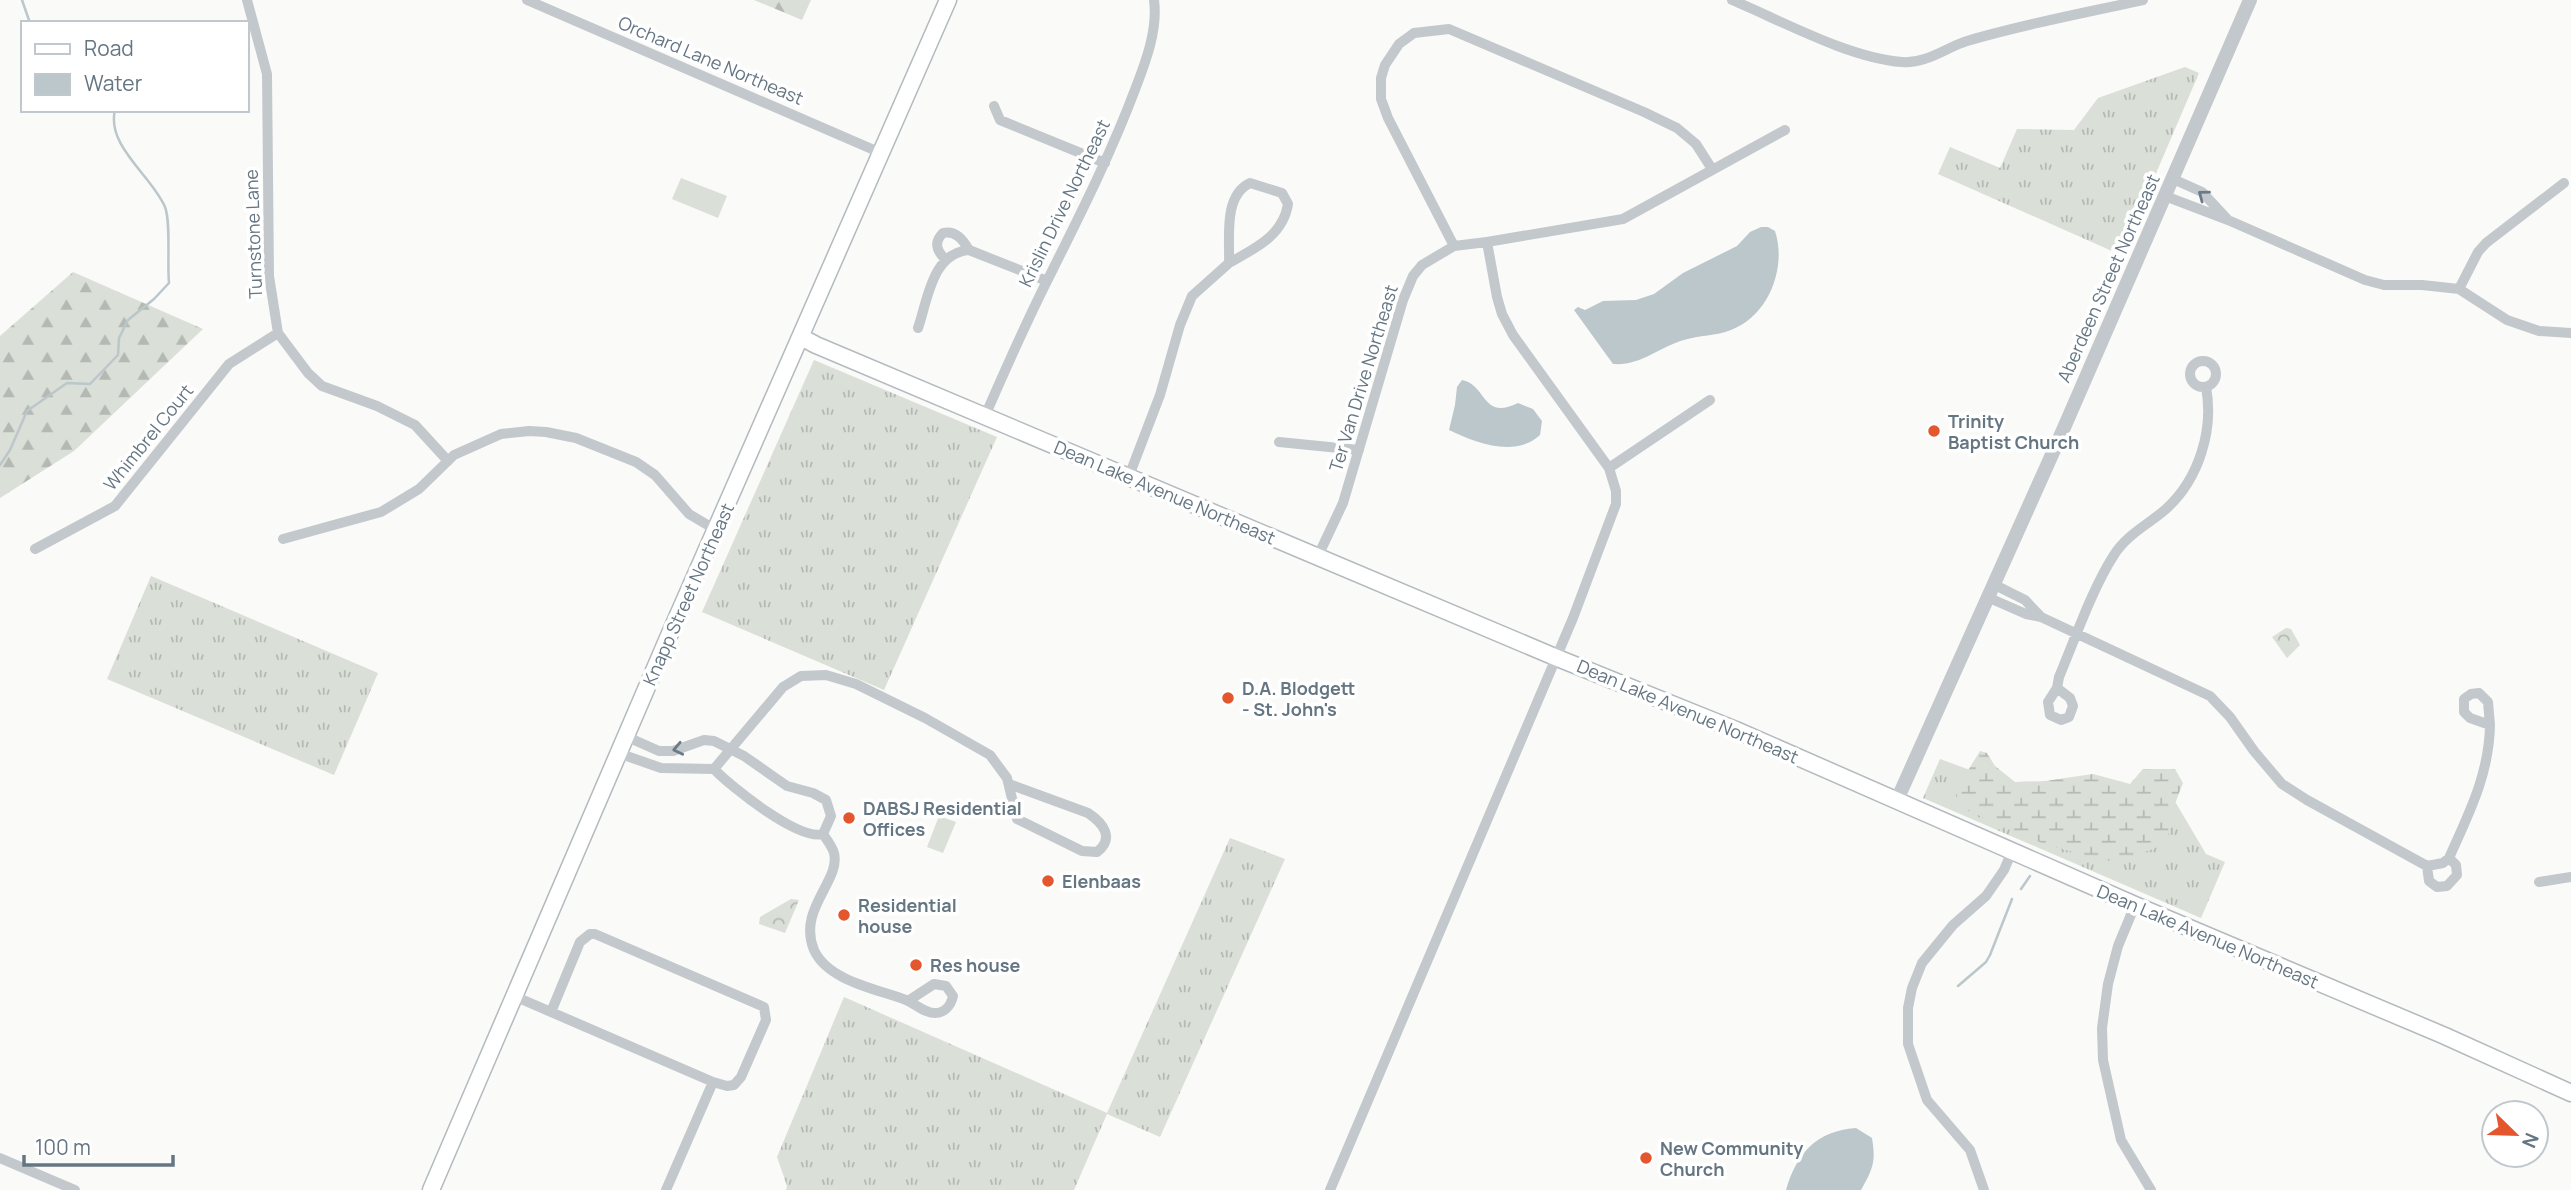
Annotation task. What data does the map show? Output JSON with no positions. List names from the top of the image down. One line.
{"streets":{"main road":["Dean Lake Avenue Northeast","Knapp Street Northeast"],"street":["Orchard Lane Northeast","Krislin Drive Northeast","Turnstone Lane","Aberdeen Street Northeast","Ter Van Drive Northeast","Whimbrel Court"]},"crossings":[["Orchard Lane Northeast","Knapp Street Northeast"],["Krislin Drive Northeast","Dean Lake Avenue Northeast"],["Turnstone Lane","Whimbrel Court"],["Aberdeen Street Northeast","Dean Lake Avenue Northeast"],["Ter Van Drive Northeast","Dean Lake Avenue Northeast"],["Dean Lake Avenue Northeast","Knapp Street Northeast"]],"places":["Trinity Baptist Church","D.A. Blodgett - St. John's","DABSJ Residential Offices","Elenbaas","Residential house","Res house","New Community Church"],"legend":["Road","Water"],"scale_bar":"100 m","north":"bottom right"}
